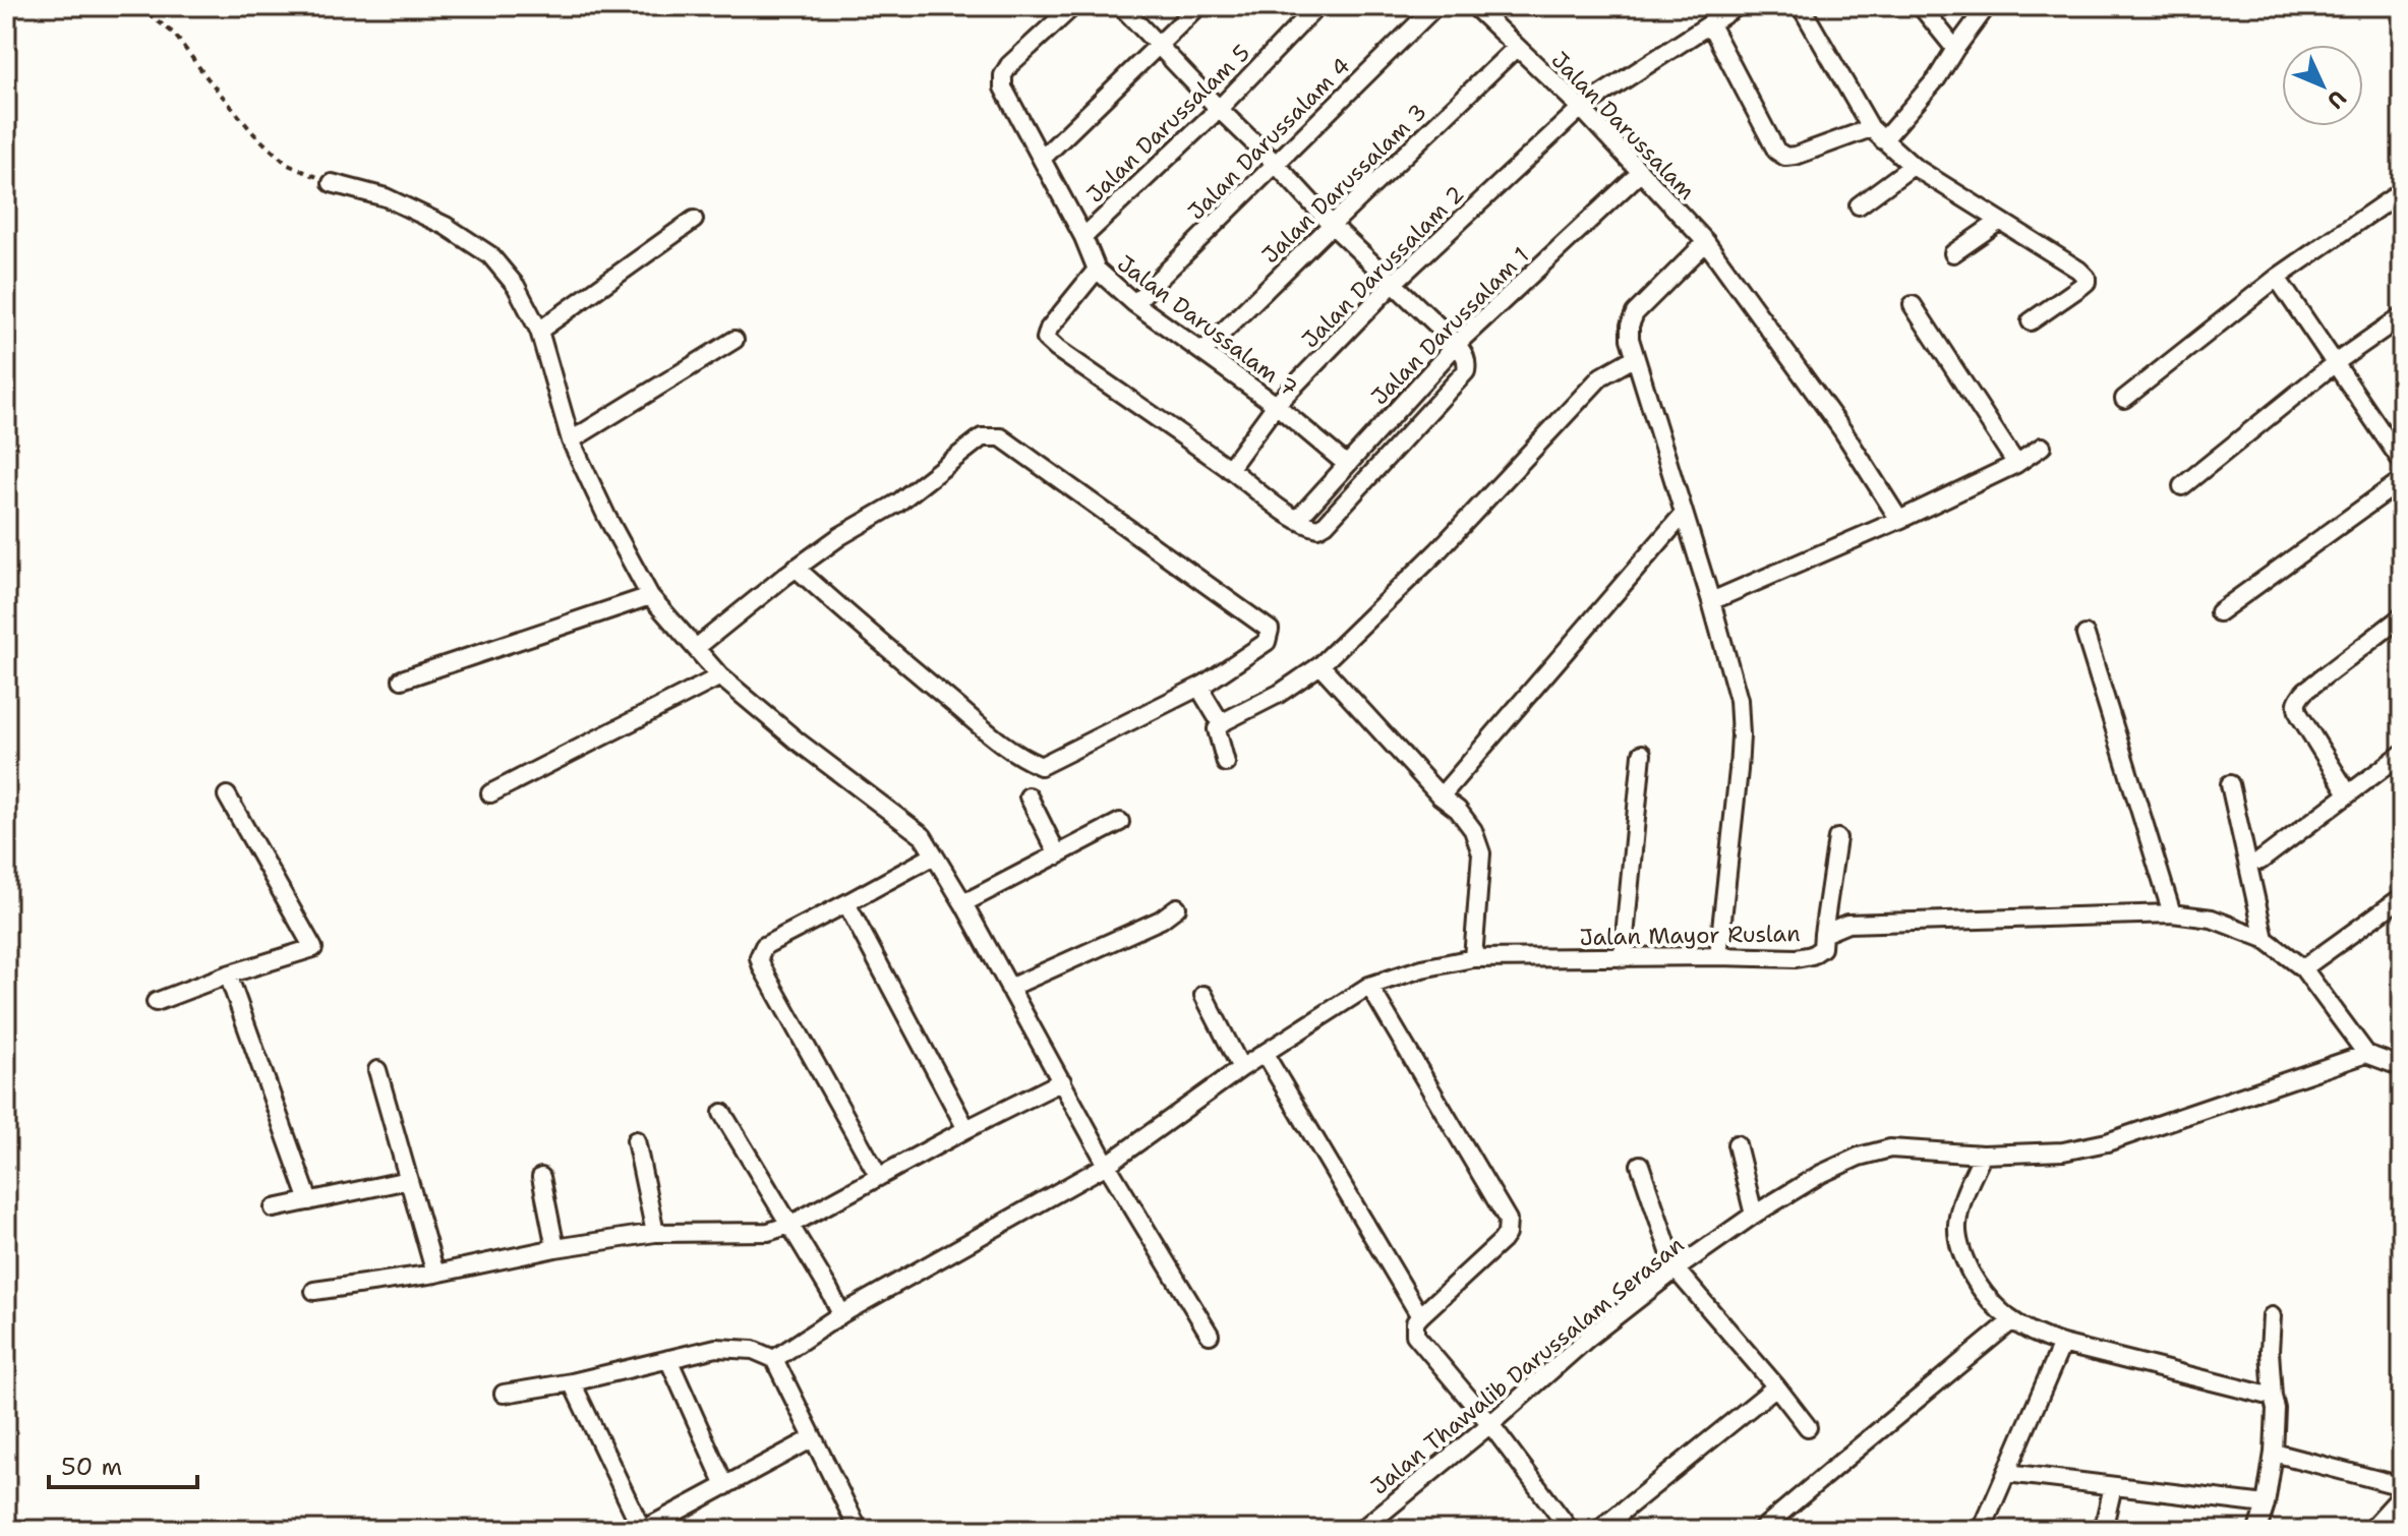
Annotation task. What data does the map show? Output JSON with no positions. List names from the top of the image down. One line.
{"streets":{"street":["Jalan Darussalam 5","Jalan Darussalam","Jalan Darussalam 4","Jalan Darussalam 3","Jalan Darussalam 2","Jalan Darussalam 7","Jalan Darussalam 1","Jalan Mayor Ruslan","Jalan Thawalib Darussalam Serasan"]},"crossings":[["Jalan Darussalam 5","Jalan Darussalam 7"],["Jalan Darussalam","Jalan Darussalam 3"],["Jalan Darussalam","Jalan Darussalam 2"],["Jalan Darussalam","Jalan Darussalam 1"],["Jalan Darussalam 4","Jalan Darussalam 7"],["Jalan Darussalam 3","Jalan Darussalam 7"],["Jalan Darussalam 2","Jalan Darussalam 7"],["Jalan Darussalam 7","Jalan Darussalam 1"],["Jalan Mayor Ruslan","Jalan Thawalib Darussalam Serasan"]],"scale_bar":"50 m","north":"bottom right"}
